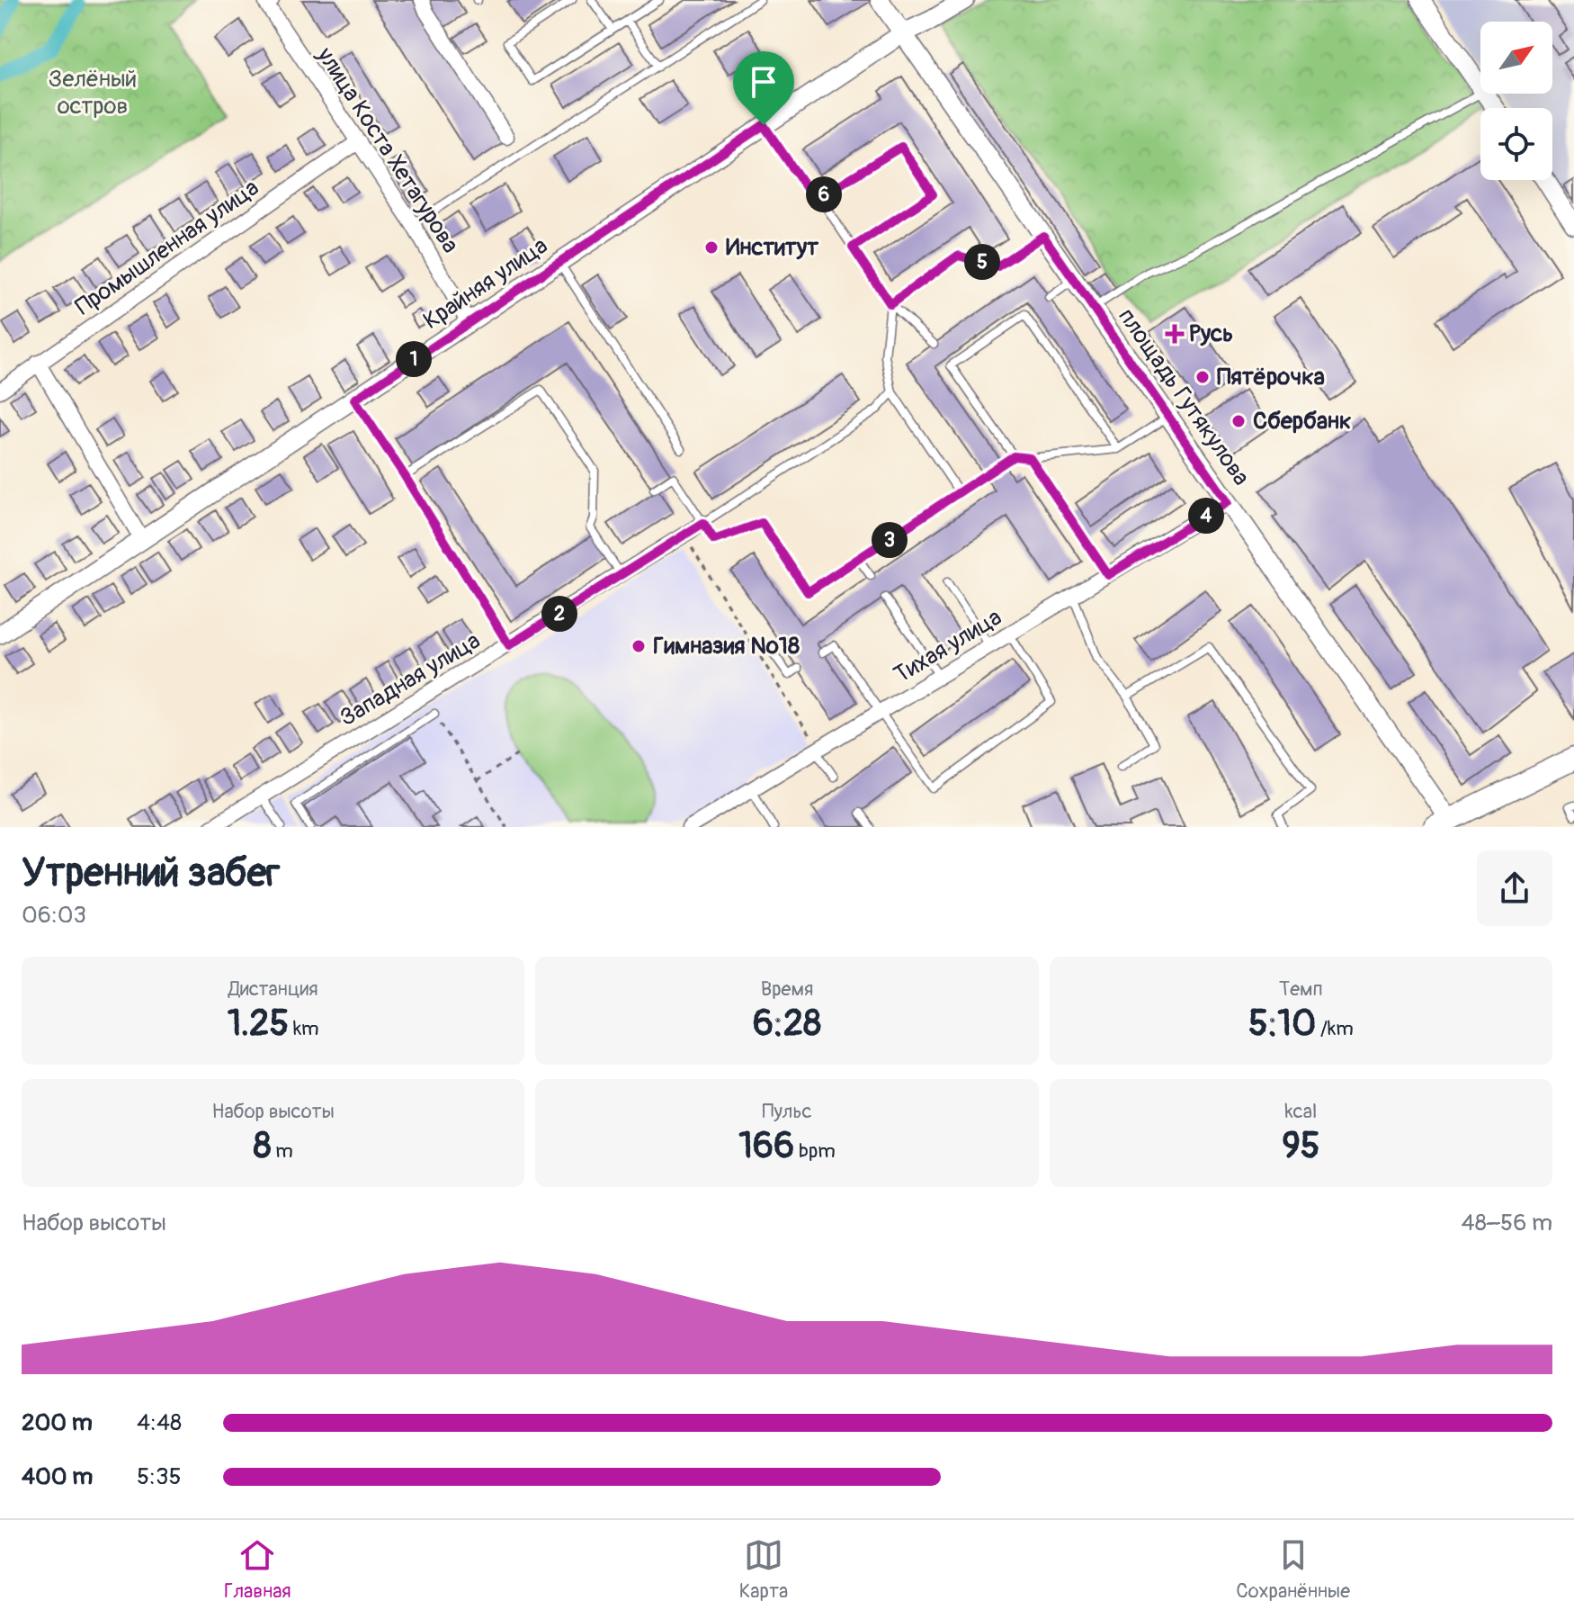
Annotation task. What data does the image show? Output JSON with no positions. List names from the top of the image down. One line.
{"streets":{"street":["улица Коста Хетагурова","Промышленная улица","Крайняя улица","площадь Гутякулова","Тихая улица","Западная улица"]},"crossings":[["улица Коста Хетагурова","Промышленная улица"],["улица Коста Хетагурова","Крайняя улица"],["Крайняя улица","площадь Гутякулова"],["площадь Гутякулова","Тихая улица"]],"parks":["Зелёный остров"],"places":{"other":["Институт","Пятёрочка","Сбербанк","Гимназия №18"],"health":["Русь"]},"north":"top right","page":{"pins":["6","5","1","4","3","2"],"heading":["Утренний забег","06:03"],"stats":[["Дистанция","1.25 km"],["Время","6:28"],["Темп","5:10 /km"],["Набор высоты","8 m"],["Пульс","166 bpm"],["kcal","95"]],"chart":["Набор высоты","48–56 m"],"list":[{"name":"200 m","note":"4:48"},{"name":"400 m","note":"5:35"}],"tabs":["Главная","Карта","Сохранённые"]}}
